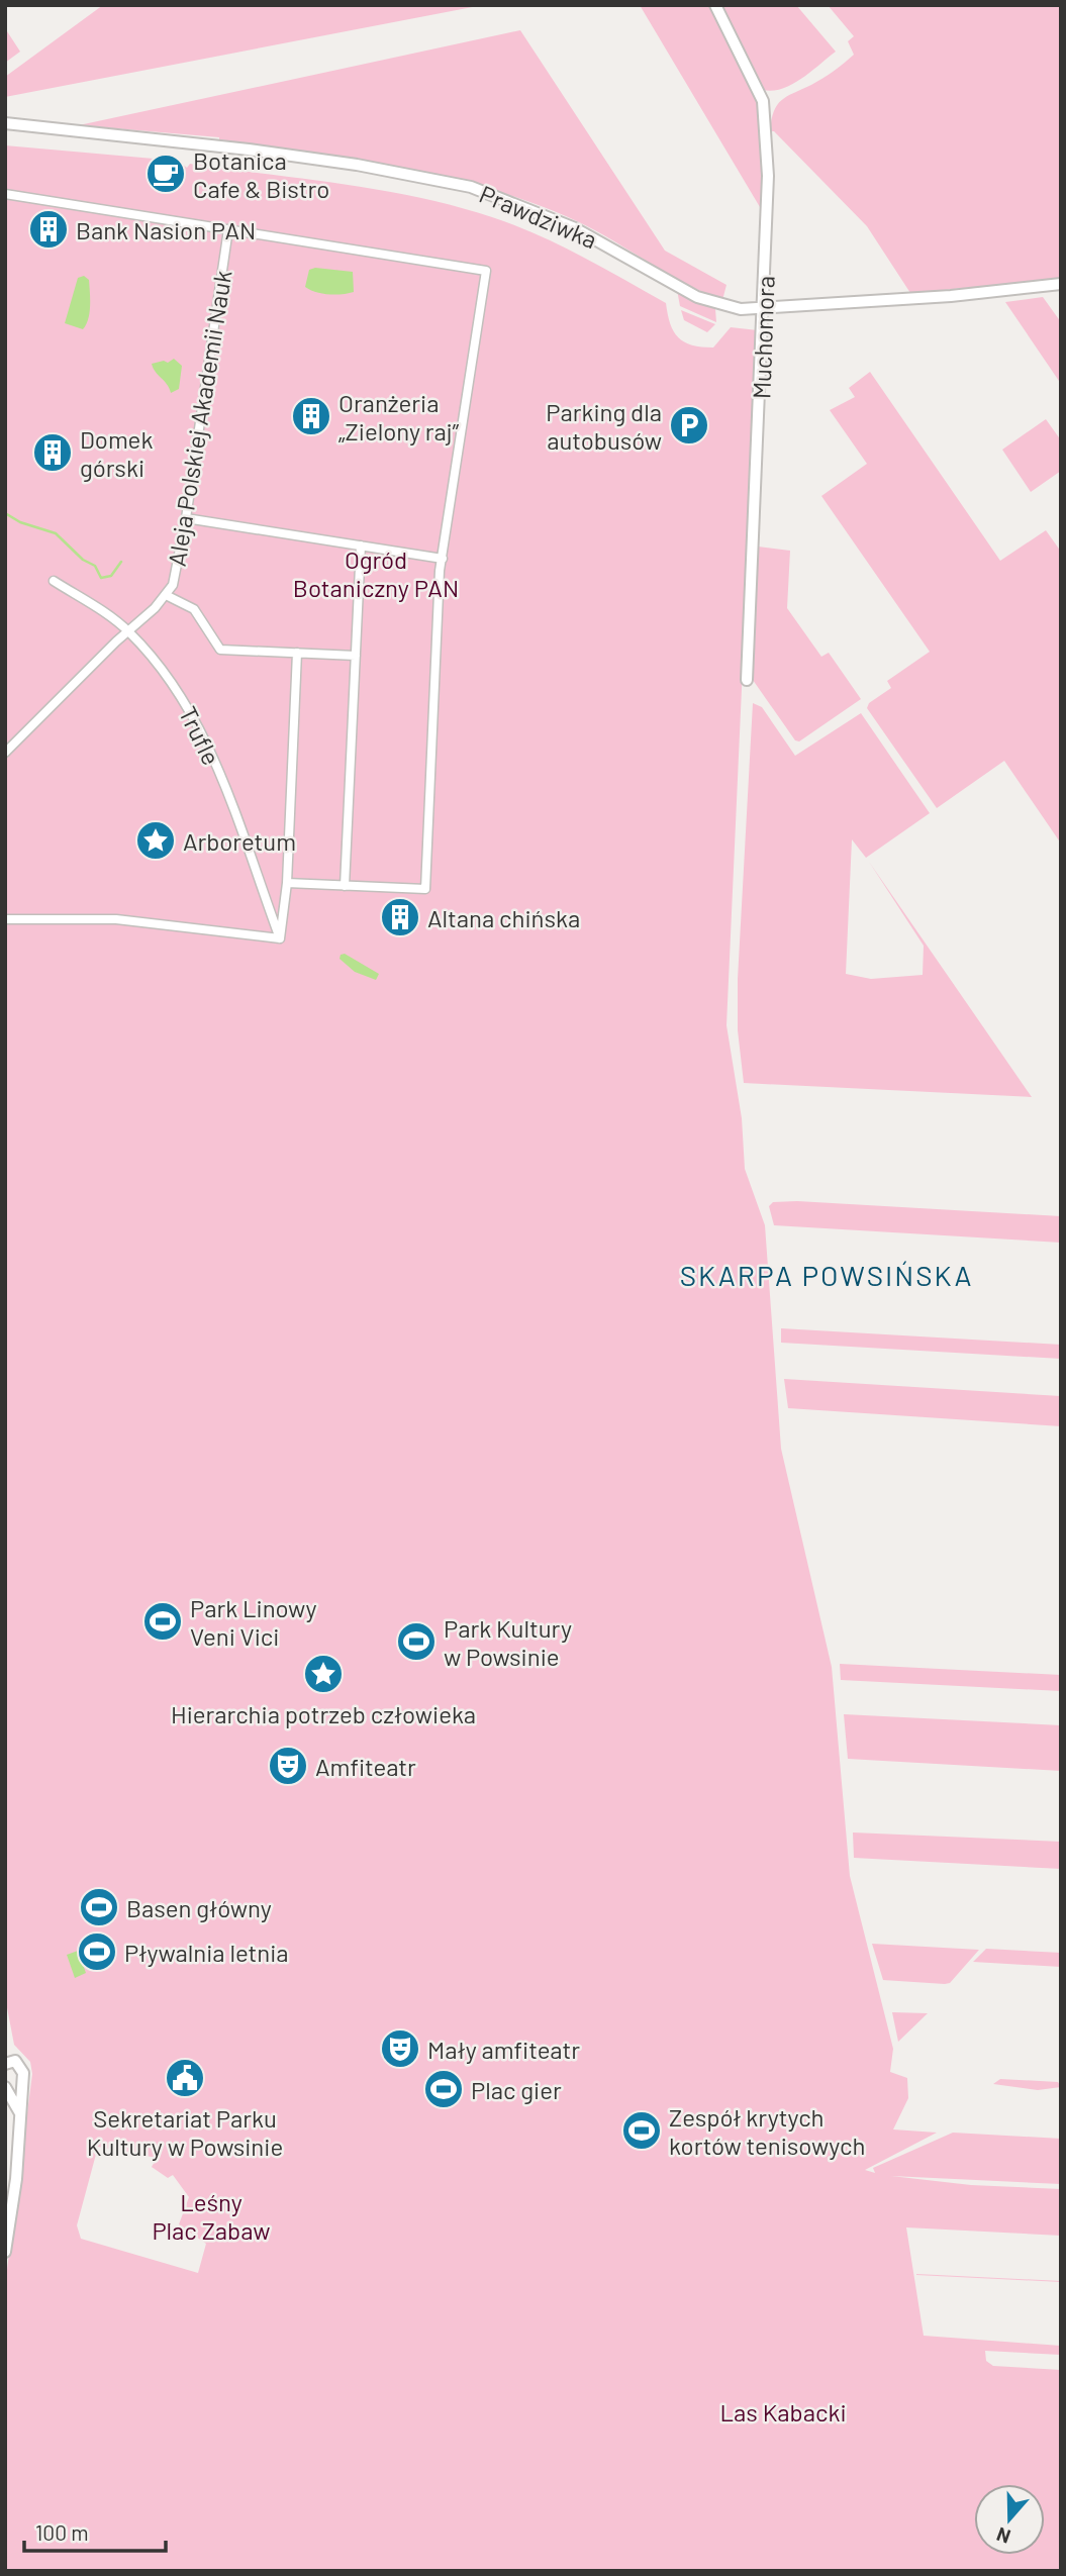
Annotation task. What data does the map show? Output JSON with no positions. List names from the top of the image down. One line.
{"streets":{"street":["Prawdziwka","Muchomora","Aleja Polskiej Akademii Nauk","Trufle"]},"crossings":[["Prawdziwka","Muchomora"],["Aleja Polskiej Akademii Nauk","Trufle"]],"districts":["SKARPA POWSIŃSKA"],"parks":["Ogród Botaniczny PAN","Leśny Plac Zabaw","Las Kabacki"],"places":{"cafe":["Botanica Cafe & Bistro"],"building":["Bank Nasion PAN","Oranżeria „Zielony raj”","Domek górski","Altana chińska"],"parking":["Parking dla autobusów"],"place":["Arboretum","Hierarchia potrzeb człowieka"],"sports":["Park Linowy Veni Vici","Park Kultury w Powsinie","Basen główny","Pływalnia letnia","Plac gier","Zespół krytych kortów tenisowych"],"theatre":["Amfiteatr","Mały amfiteatr"],"public building":["Sekretariat Parku Kultury w Powsinie"]},"scale_bar":"100 m","north":"bottom"}
